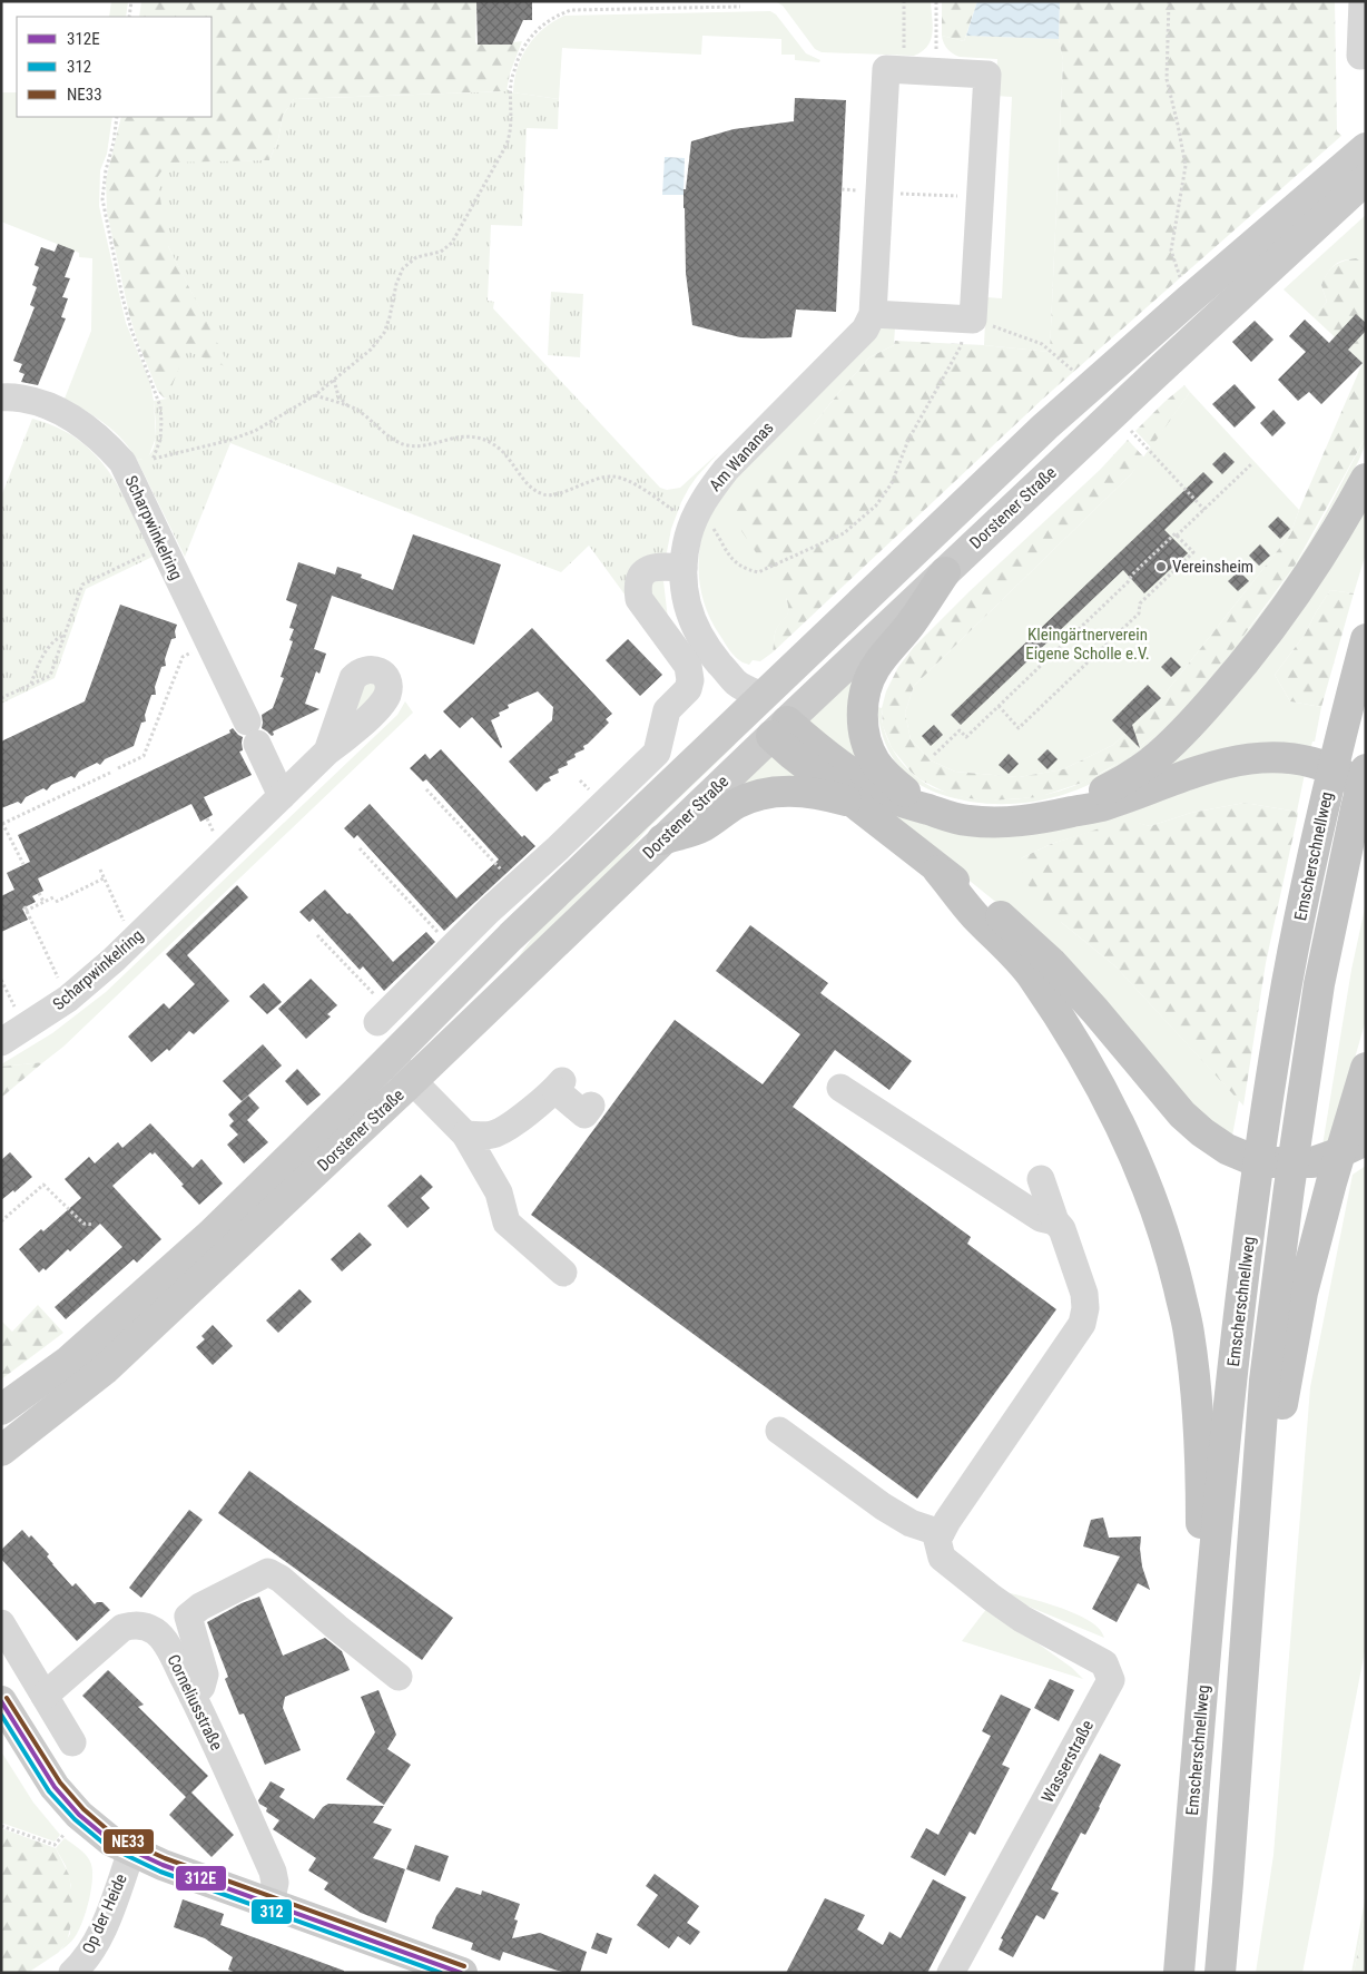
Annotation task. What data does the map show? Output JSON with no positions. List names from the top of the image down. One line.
{"streets":{"highway":["Emscherschnellweg"],"main road":["Dorstener Straße"],"street":["Am Wananas","Scharpwinkelring","Corneliusstraße","Wasserstraße","Op der Heide"]},"crossings":[["Am Wananas","Dorstener Straße"]],"parks":["Kleingärtnerverein Eigene Scholle e.V."],"places":["Vereinsheim"],"lines":["transit line NE33","transit line 312E","transit line 312"],"legend":["312E","312","NE33"]}
